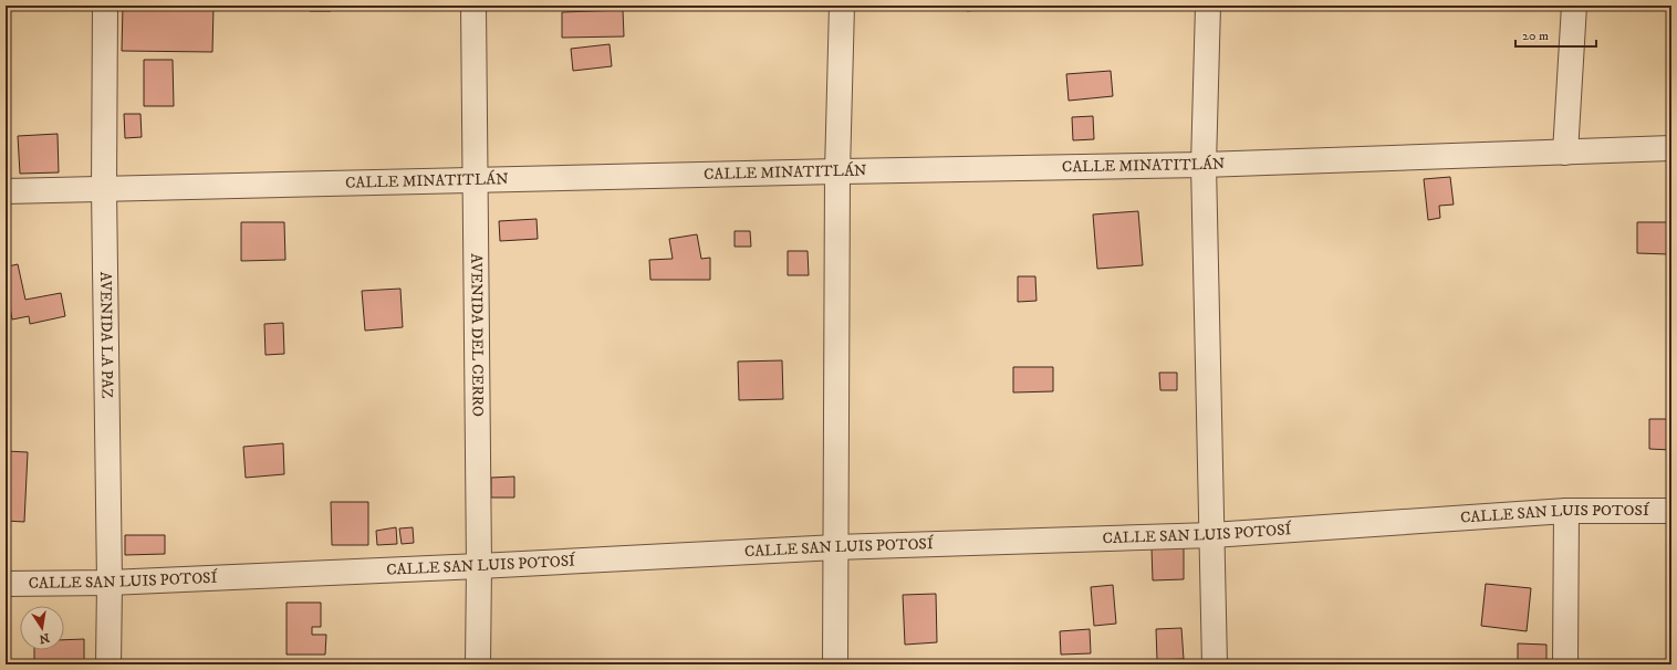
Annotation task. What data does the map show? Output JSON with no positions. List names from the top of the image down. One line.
{"streets":{"street":["CALLE MINATITLÁN","AVENIDA LA PAZ","AVENIDA DEL CERRO","CALLE SAN LUIS POTOSÍ"]},"crossings":[["CALLE MINATITLÁN","AVENIDA LA PAZ"],["CALLE MINATITLÁN","AVENIDA DEL CERRO"],["AVENIDA LA PAZ","CALLE SAN LUIS POTOSÍ"],["AVENIDA DEL CERRO","CALLE SAN LUIS POTOSÍ"]],"scale_bar":"20 m","north":"bottom"}
